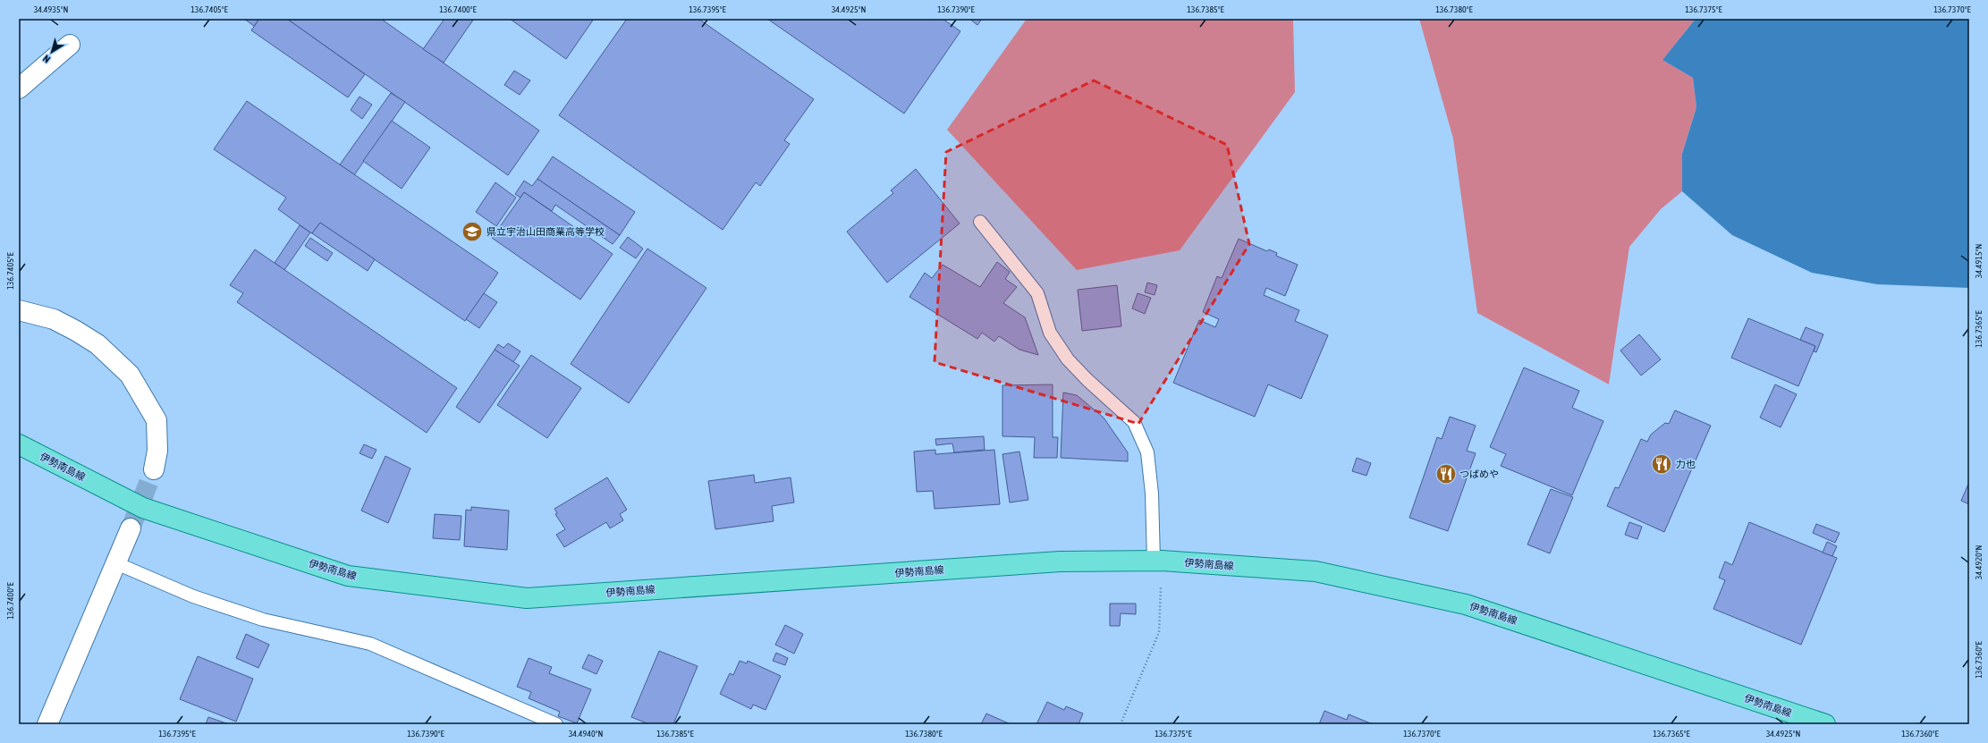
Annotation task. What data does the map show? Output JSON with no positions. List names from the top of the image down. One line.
{"streets":{"main road":["伊勢南島線"]},"places":{"school or university":["県立宇治山田商業高等学校"],"restaurant":["力也","つばめや"]},"north":"bottom left","coordinates":["34.4935°N","136.7405°E","136.7400°E","136.7395°E","34.4925°N","136.7390°E","136.7385°E","136.7380°E","136.7375°E","136.7370°E","34.4915°N","136.7365°E","34.4920°N","136.7360°E","34.4940°N"]}
